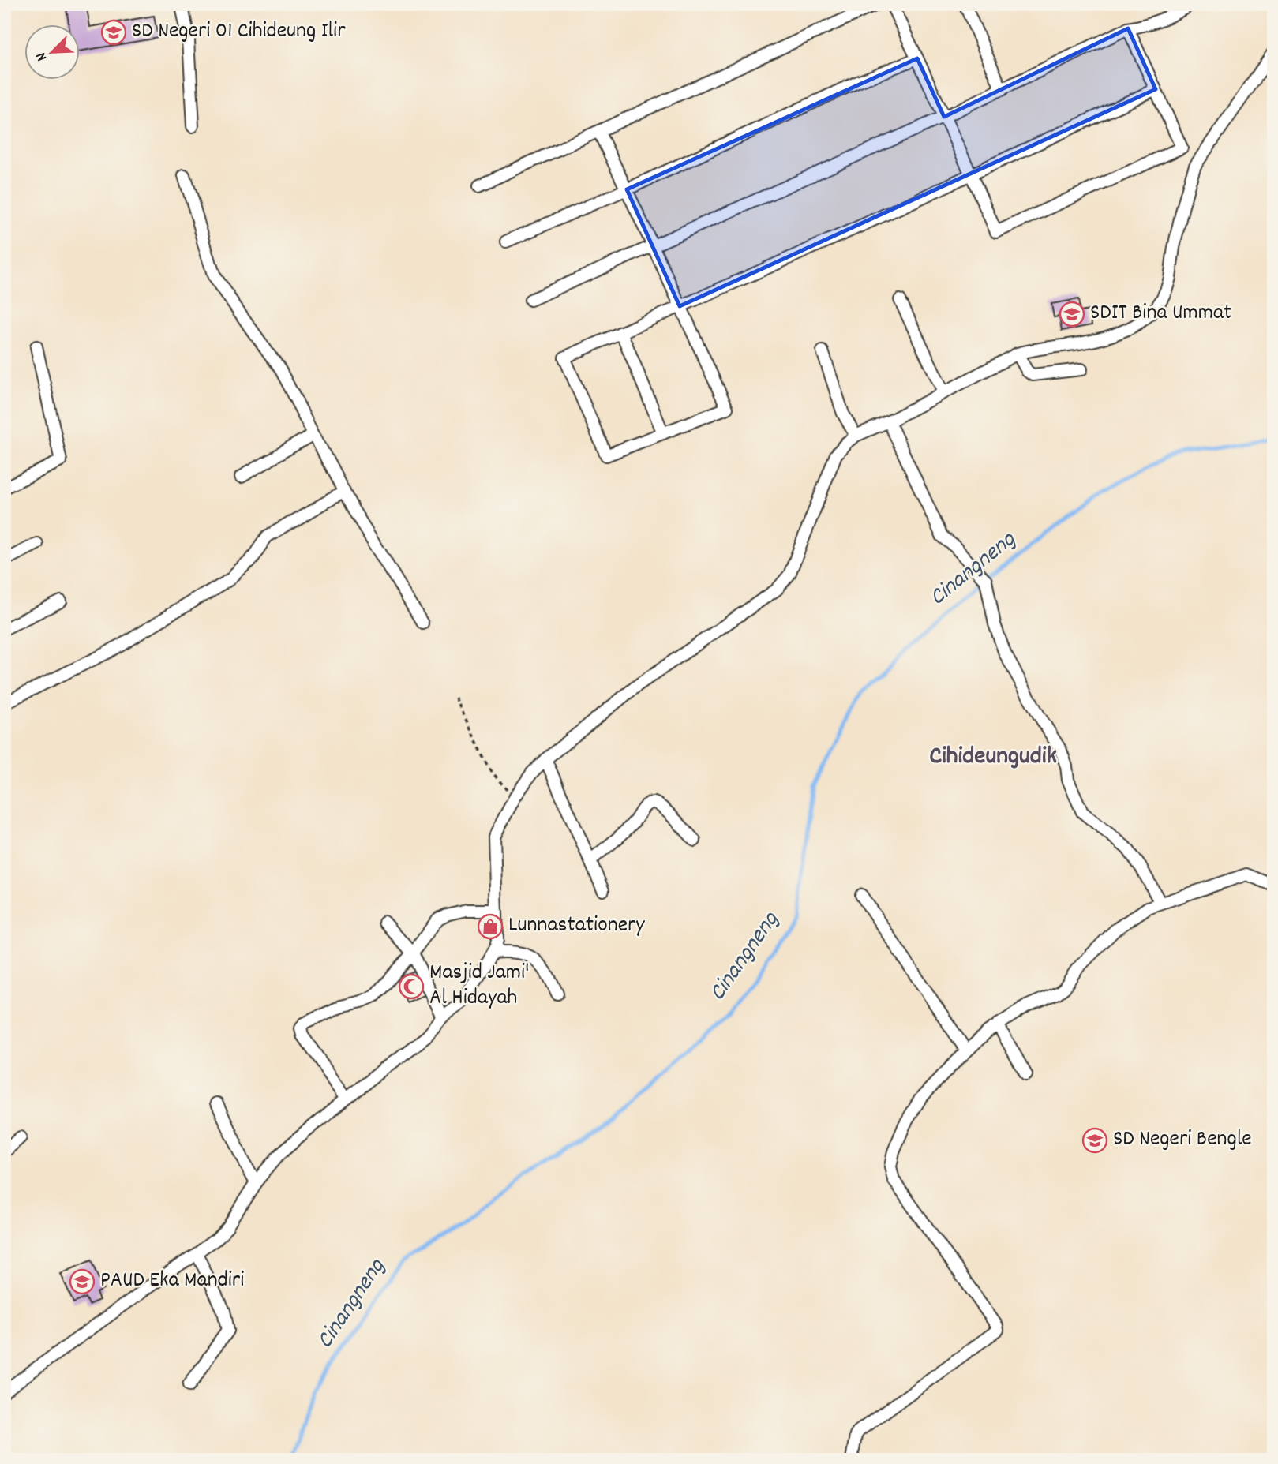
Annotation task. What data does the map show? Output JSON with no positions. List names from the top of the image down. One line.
{"districts":["Cihideungudik"],"water":["Cinangneng"],"places":{"school or university":["SD Negeri 01 Cihideung Ilir","SDIT Bina Ummat","SD Negeri Bengle","PAUD Eka Mandiri"],"shop":["Lunnastationery"],"mosque":["Masjid Jami' Al Hidayah"]},"north":"bottom left"}
